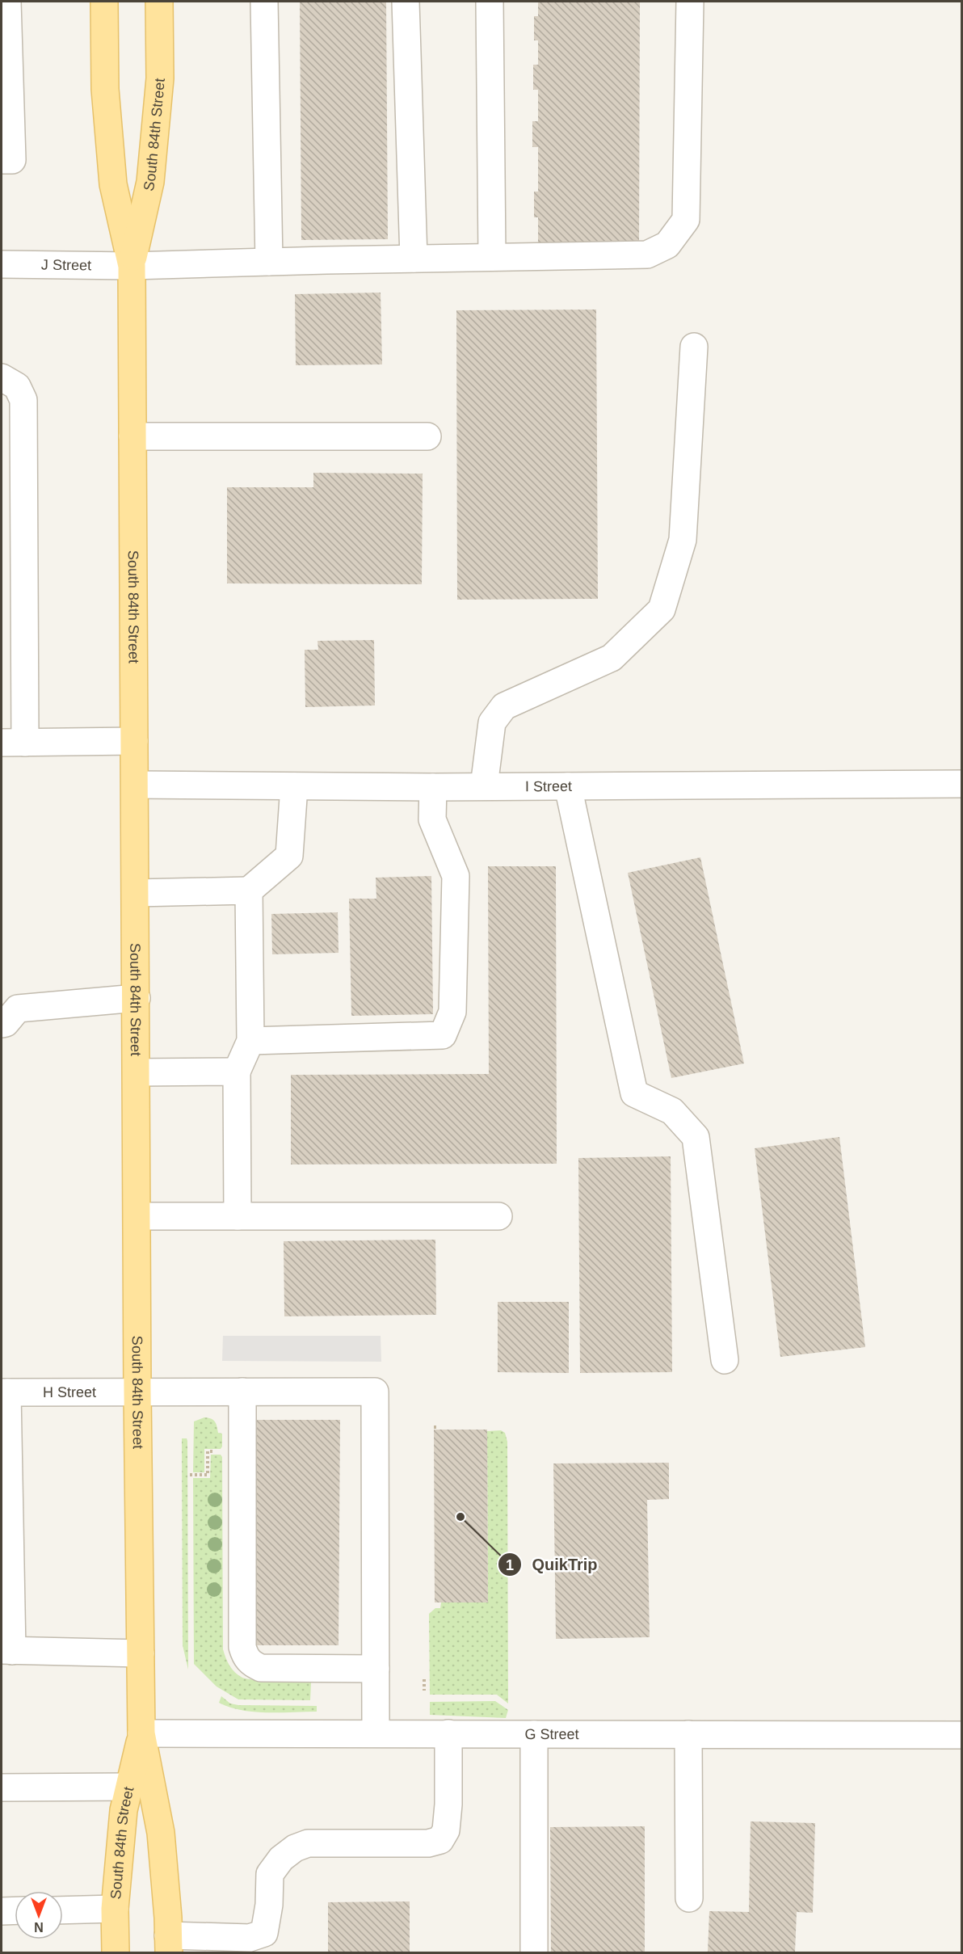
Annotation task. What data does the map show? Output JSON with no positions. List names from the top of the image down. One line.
{"streets":{"main road":["South 84th Street"],"street":["J Street","I Street","H Street","G Street"]},"crossings":[["South 84th Street","J Street"],["South 84th Street","I Street"],["South 84th Street","H Street"],["South 84th Street","G Street"]],"places":["QuikTrip"],"north":"bottom"}
